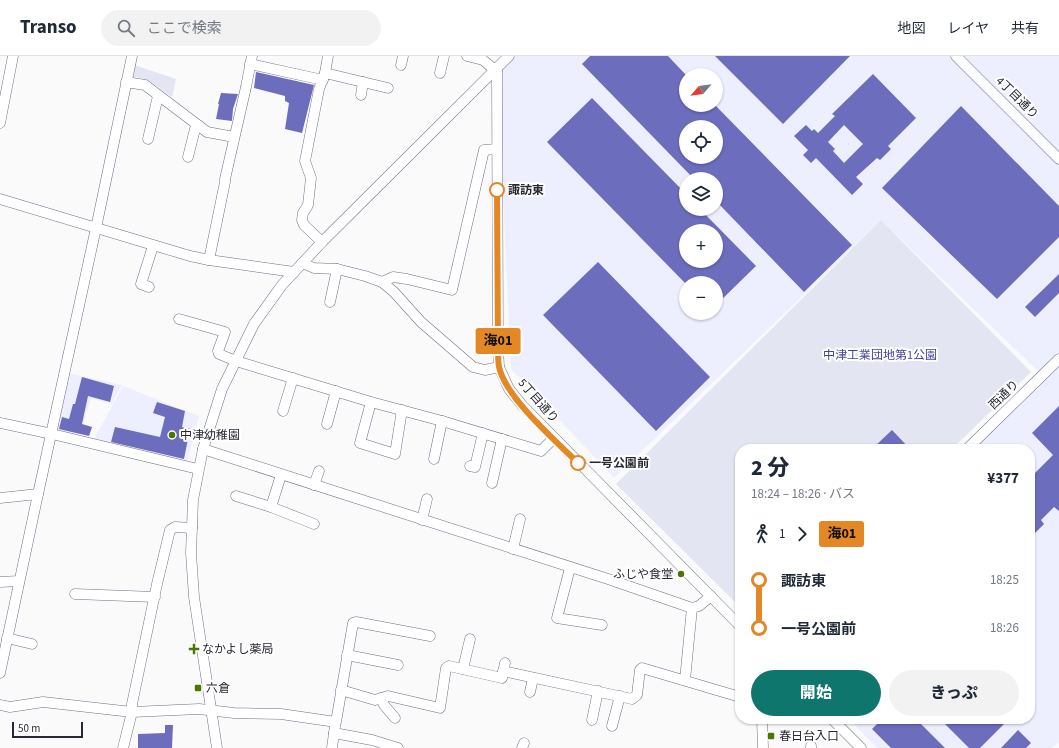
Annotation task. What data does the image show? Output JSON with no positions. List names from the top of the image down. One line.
{"streets":{"street":["4丁目通り","西通り","5丁目通り"]},"parks":["中津工業団地第1公園"],"places":{"other":["諏訪東","中津幼稚園","一号公園前","ふじや食堂"],"health":["なかよし薬局"],"transit":["六倉","春日台入口"]},"lines":["bus line 海01"],"scale_bar":"50 m","north":"bottom left","page":{"header":"Transo","search":"ここで検索","nav":["地図","レイヤ","共有"],"on_map":"海01","map_buttons":["+","−"],"heading":["2 分","18:24 – 18:26 · バス","¥377"],"legs":["1","海01"],"list":[{"name":"諏訪東","value":"18:25"},{"name":"一号公園前","value":"18:26"}],"buttons":["開始","きっぷ"],"scale":"50 m"}}
